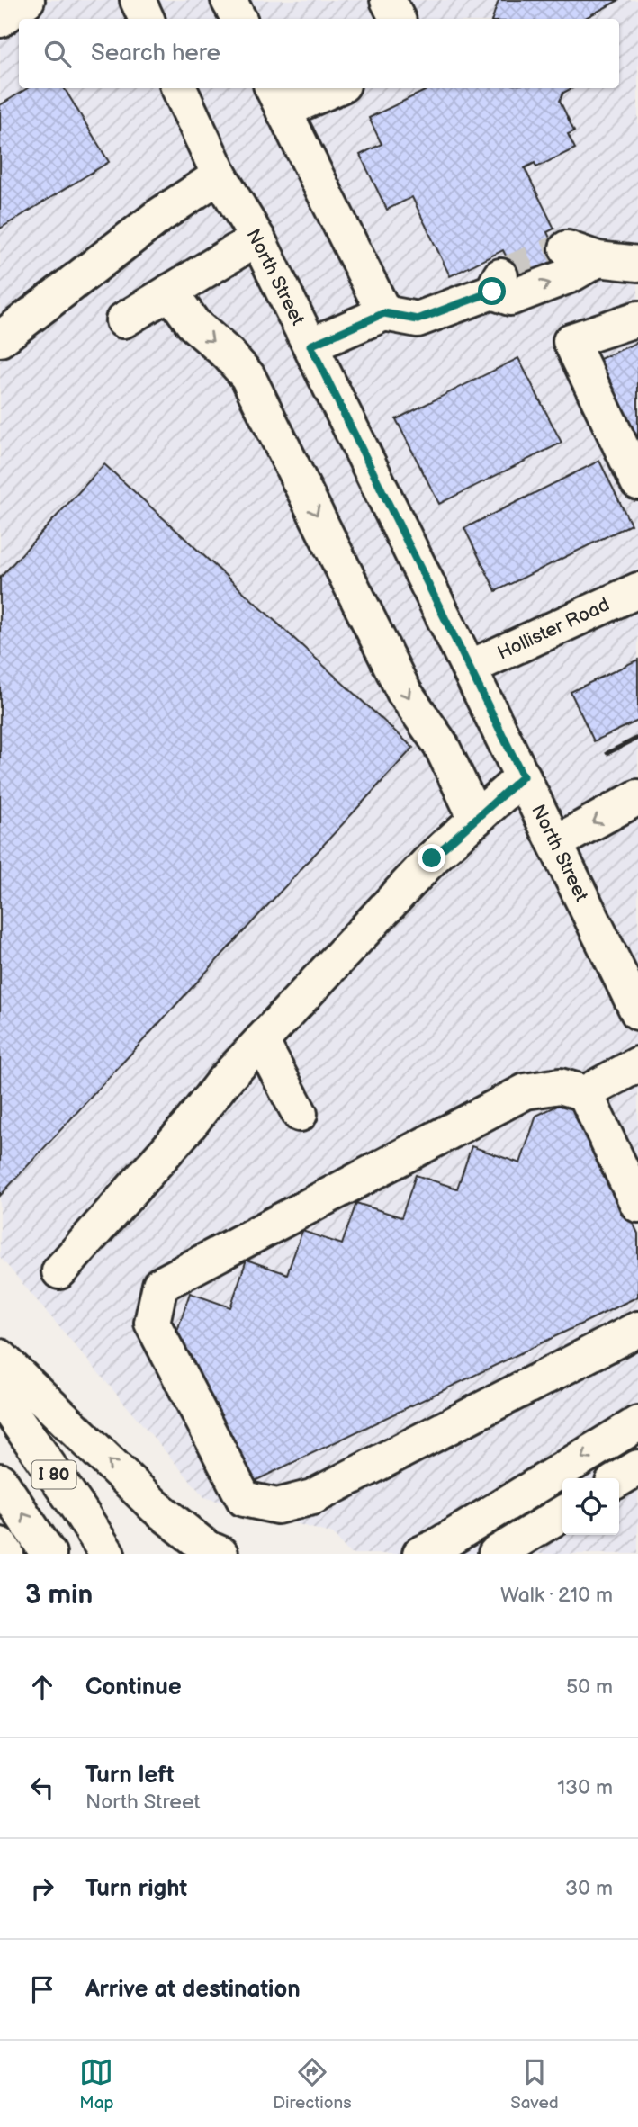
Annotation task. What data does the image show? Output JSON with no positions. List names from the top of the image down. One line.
{"streets":{"main road":["North Street","Hollister Road","I 80"]},"crossings":[["North Street","Hollister Road"]],"page":{"search":"Search here","heading":["3 min","Walk · 210 m"],"list":[["Continue","50 m"],["Turn left","North Street","130 m"],["Turn right","30 m"],"Arrive at destination"],"nav":["Map","Directions","Saved"]}}
